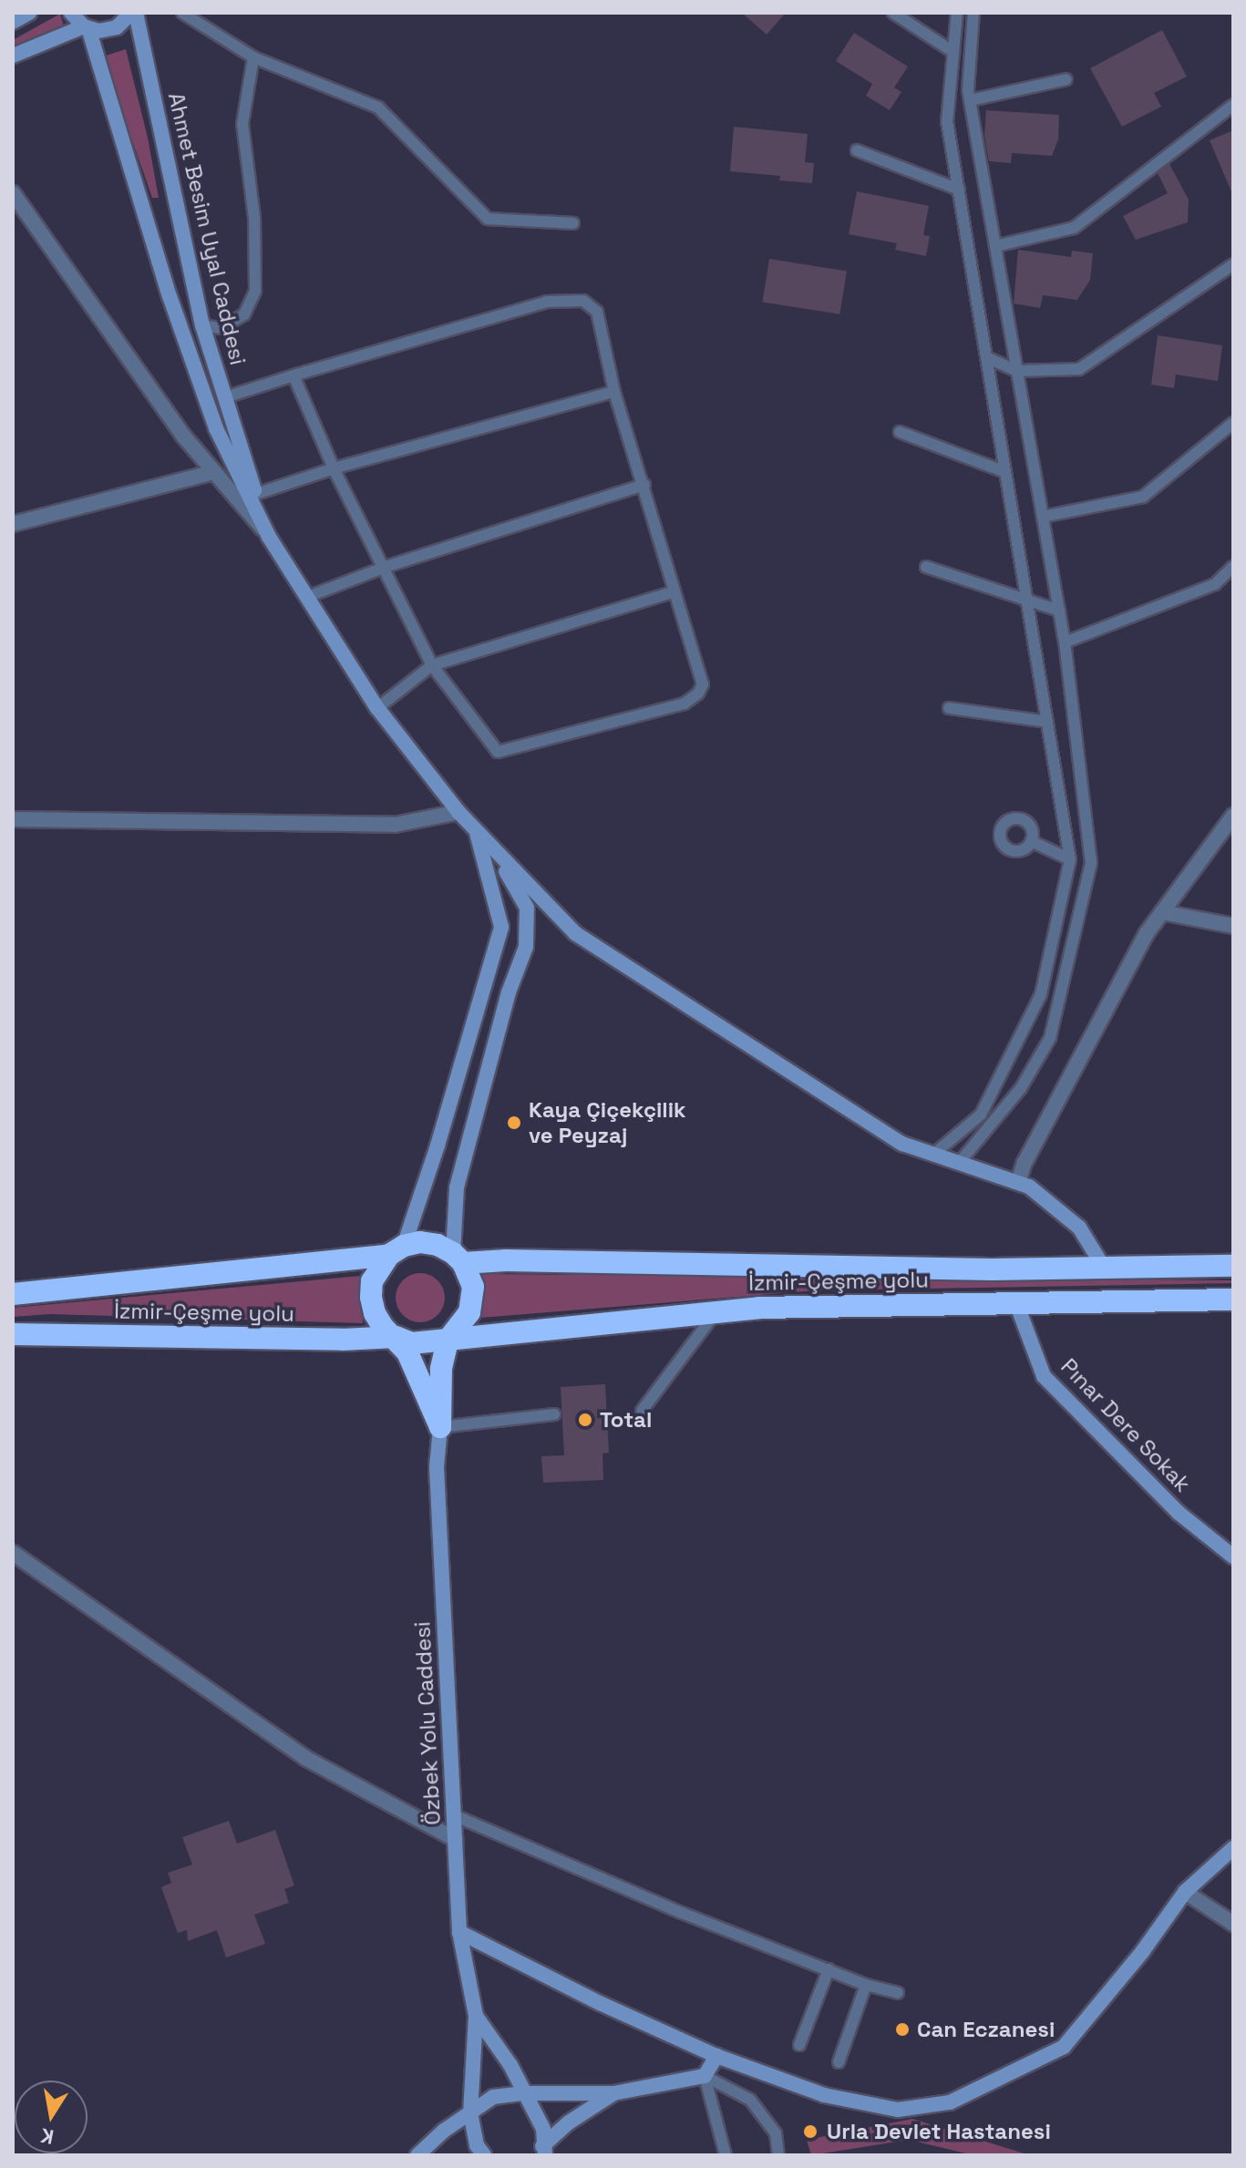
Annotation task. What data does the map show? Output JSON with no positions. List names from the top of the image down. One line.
{"streets":{"highway":["İzmir-Çeşme yolu"],"main road":["Ahmet Besim Uyal Caddesi","Pınar Dere Sokak","Özbek Yolu Caddesi"]},"crossings":[["İzmir-Çeşme yolu","Pınar Dere Sokak"]],"places":["Kaya Çiçekçilik ve Peyzaj","Total","Can Eczanesi","Urla Devlet Hastanesi"],"north":"bottom"}
